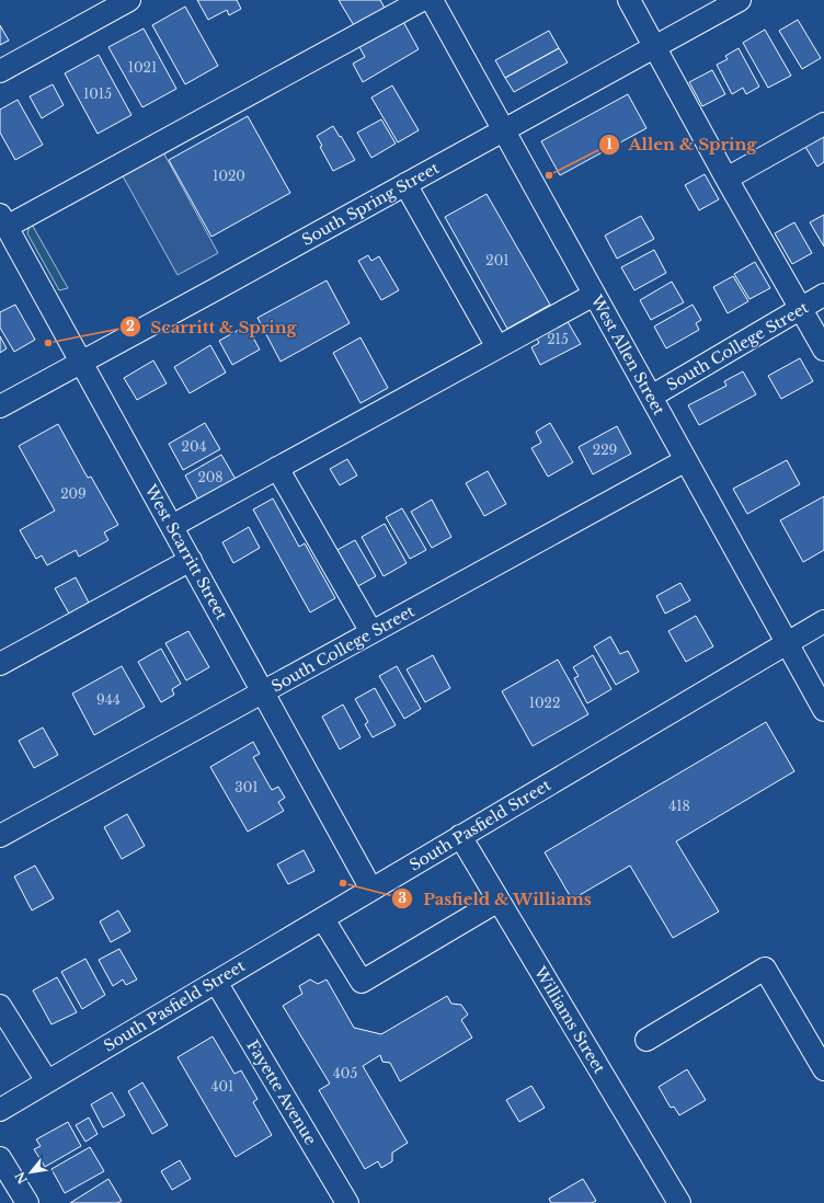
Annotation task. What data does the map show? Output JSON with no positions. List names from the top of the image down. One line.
{"streets":{"street":["South Spring Street","South College Street","West Allen Street","West Scarritt Street","South Pasfield Street","Williams Street","Fayette Avenue"]},"crossings":[["South Spring Street","West Allen Street"],["South Spring Street","West Scarritt Street"],["South College Street","West Allen Street"],["South College Street","West Scarritt Street"],["West Allen Street","South Pasfield Street"],["West Scarritt Street","South Pasfield Street"],["South Pasfield Street","Williams Street"],["South Pasfield Street","Fayette Avenue"]],"places":["Allen & Spring","Scarritt & Spring","Pasfield & Williams"],"house_numbers":["1021","1015","1020","201","215","204","229","208","209","944","1022","301","418","405","401"],"north":"bottom left"}
